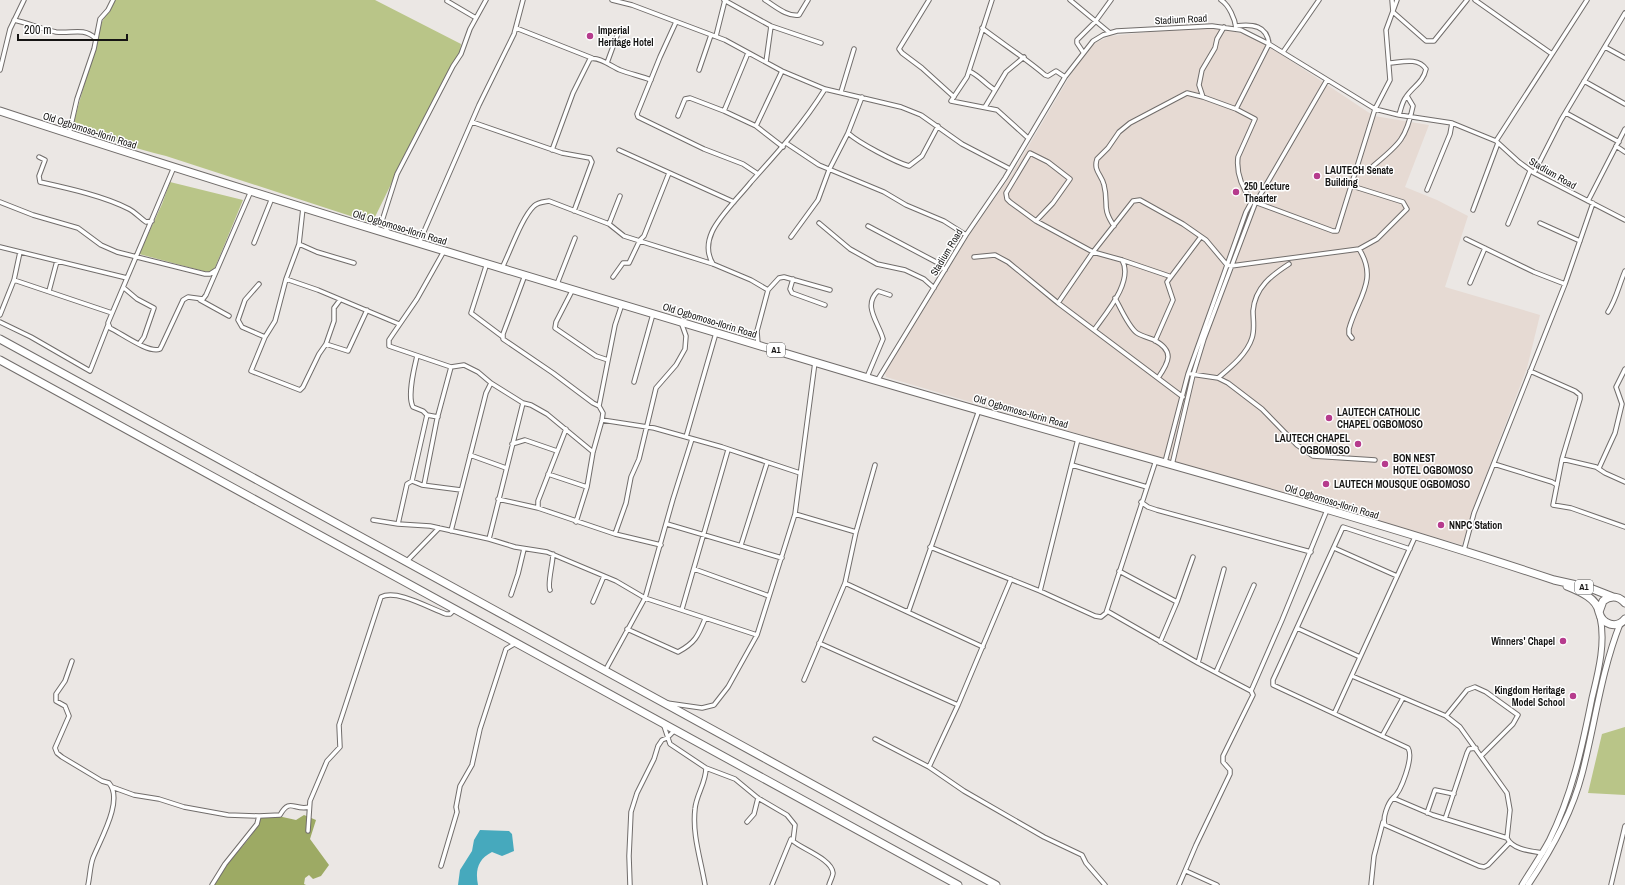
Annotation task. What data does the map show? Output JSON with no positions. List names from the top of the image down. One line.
{"streets":{"highway":["Old Ogbomoso-Ilorin Road","A1"],"street":["Stadium Road"]},"crossings":[["Stadium Road","Old Ogbomoso-Ilorin Road"],["Old Ogbomoso-Ilorin Road","A1"]],"places":["Imperial Heritage Hotel","LAUTECH Senate Building","250 Lecture Thearter","LAUTECH CATHOLIC CHAPEL OGBOMOSO","LAUTECH CHAPEL OGBOMOSO","BON NEST HOTEL OGBOMOSO","LAUTECH MOUSQUE OGBOMOSO","NNPC Station","Winners' Chapel","Kingdom Heritage Model School"],"scale_bar":"200 m"}
